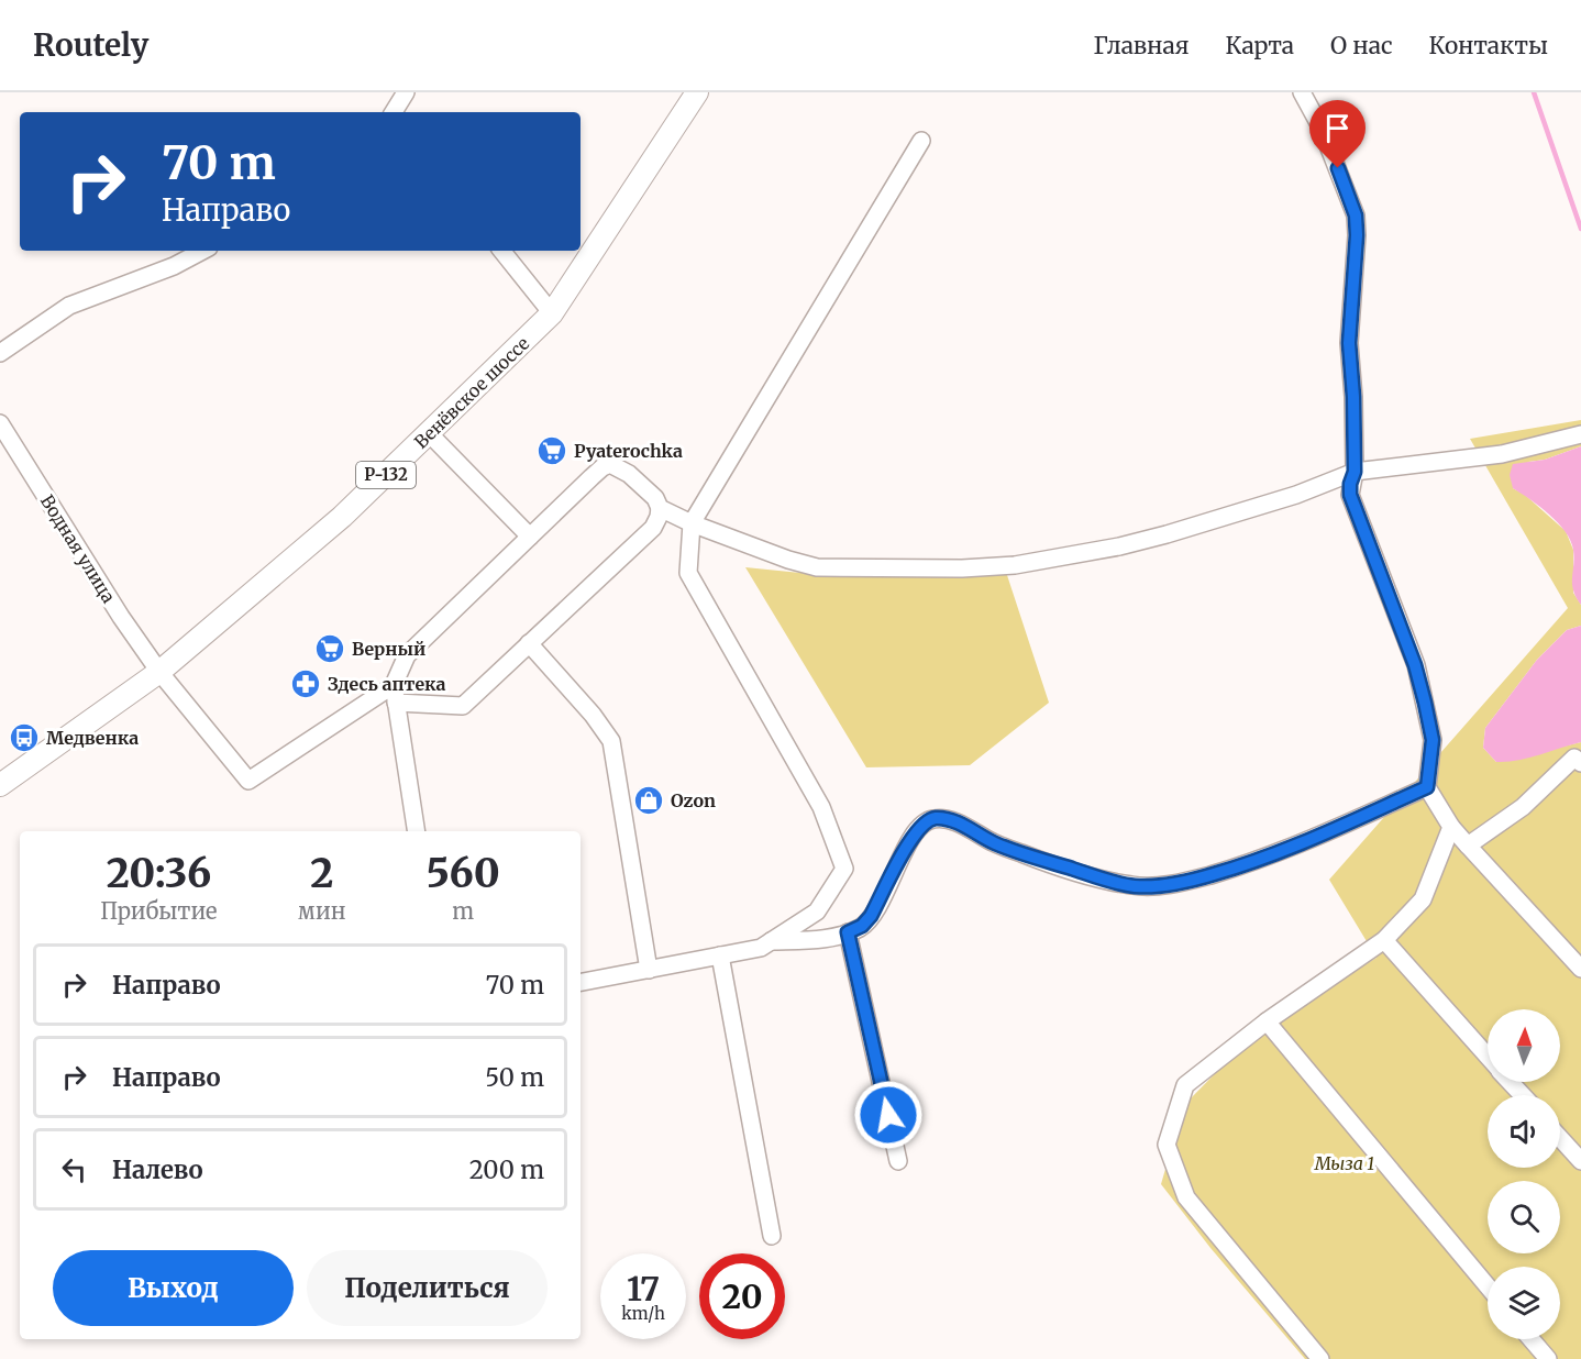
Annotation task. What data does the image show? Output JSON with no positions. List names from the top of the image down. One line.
{"streets":{"main road":["Венёвское шоссе","Р-132"],"street":["Водная улица"]},"crossings":[["Венёвское шоссе","Водная улица"]],"parks":["Мыза 1"],"places":{"supermarket":["Pyaterochka","Верный"],"pharmacy":["Здесь аптека"],"bus stop":["Медвенка"],"shop":["Ozon"]},"north":"top","page":{"header":"Routely","nav":["Главная","Карта","О нас","Контакты"],"turn":["70 m","Направо"],"eta":["20:36","Прибытие","2","мин","560","m"],"list":[{"name":"Направо","value":"70 m"},{"name":"Направо","value":"50 m"},{"name":"Налево","value":"200 m"}],"buttons":["Выход","Поделиться"],"speed":"17 km/h","limit":"20"}}
